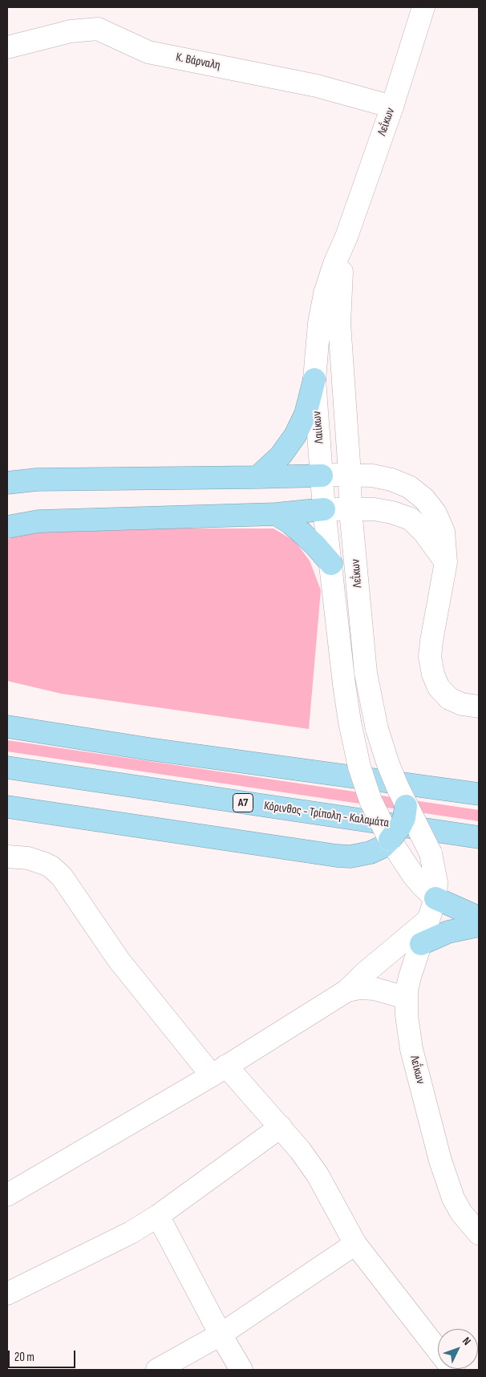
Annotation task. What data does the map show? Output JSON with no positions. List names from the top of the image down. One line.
{"streets":{"highway":["Α7","Κόρινθος - Τρίπολη - Καλαμάτα"],"street":["Κ. Βάρναλη","Λεΐκων","Λαιίκων"]},"crossings":[["Κ. Βάρναλη","Λεΐκων"],["Λεΐκων","Λαιίκων"]],"scale_bar":"20 m","north":"top right"}
